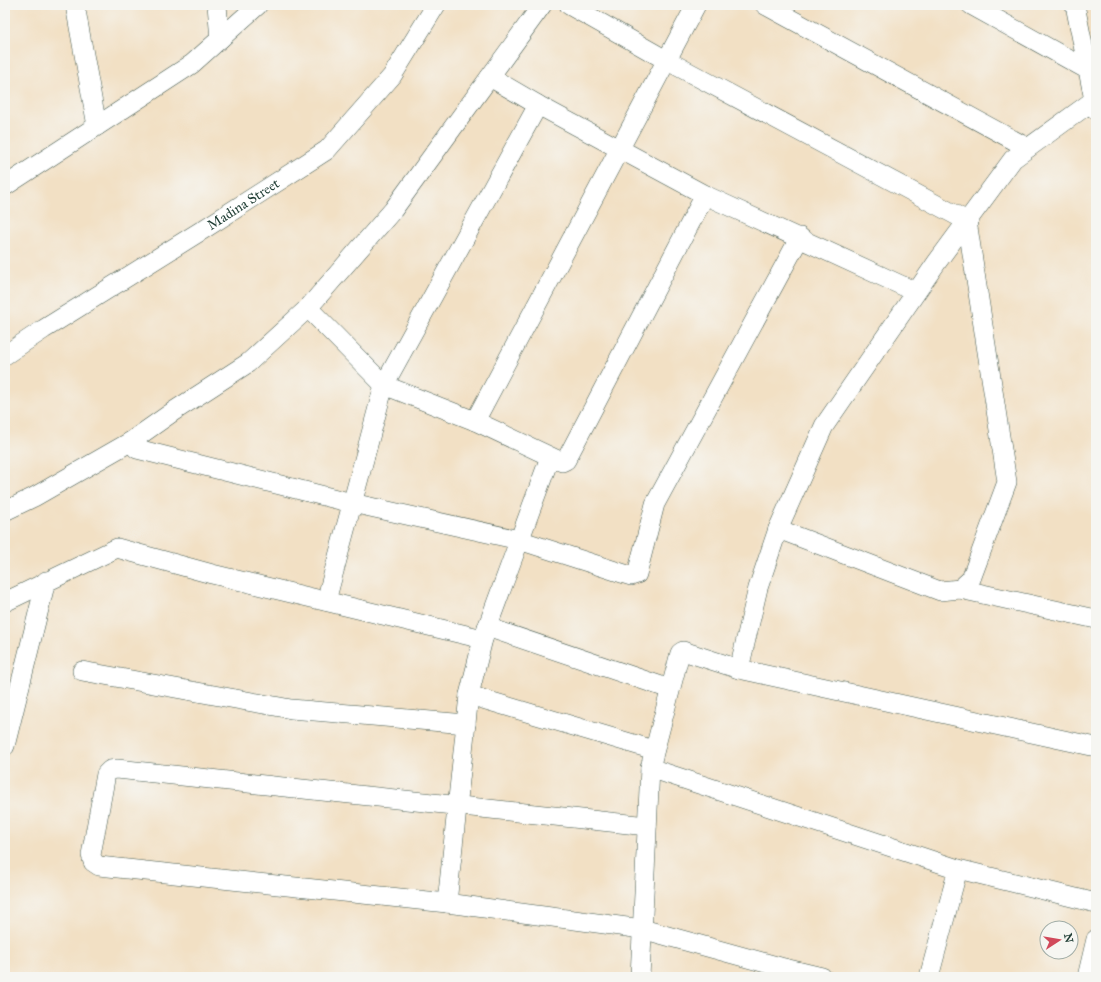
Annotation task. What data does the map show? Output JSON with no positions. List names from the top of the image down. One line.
{"streets":{"street":["Madina Street"]},"north":"right"}
